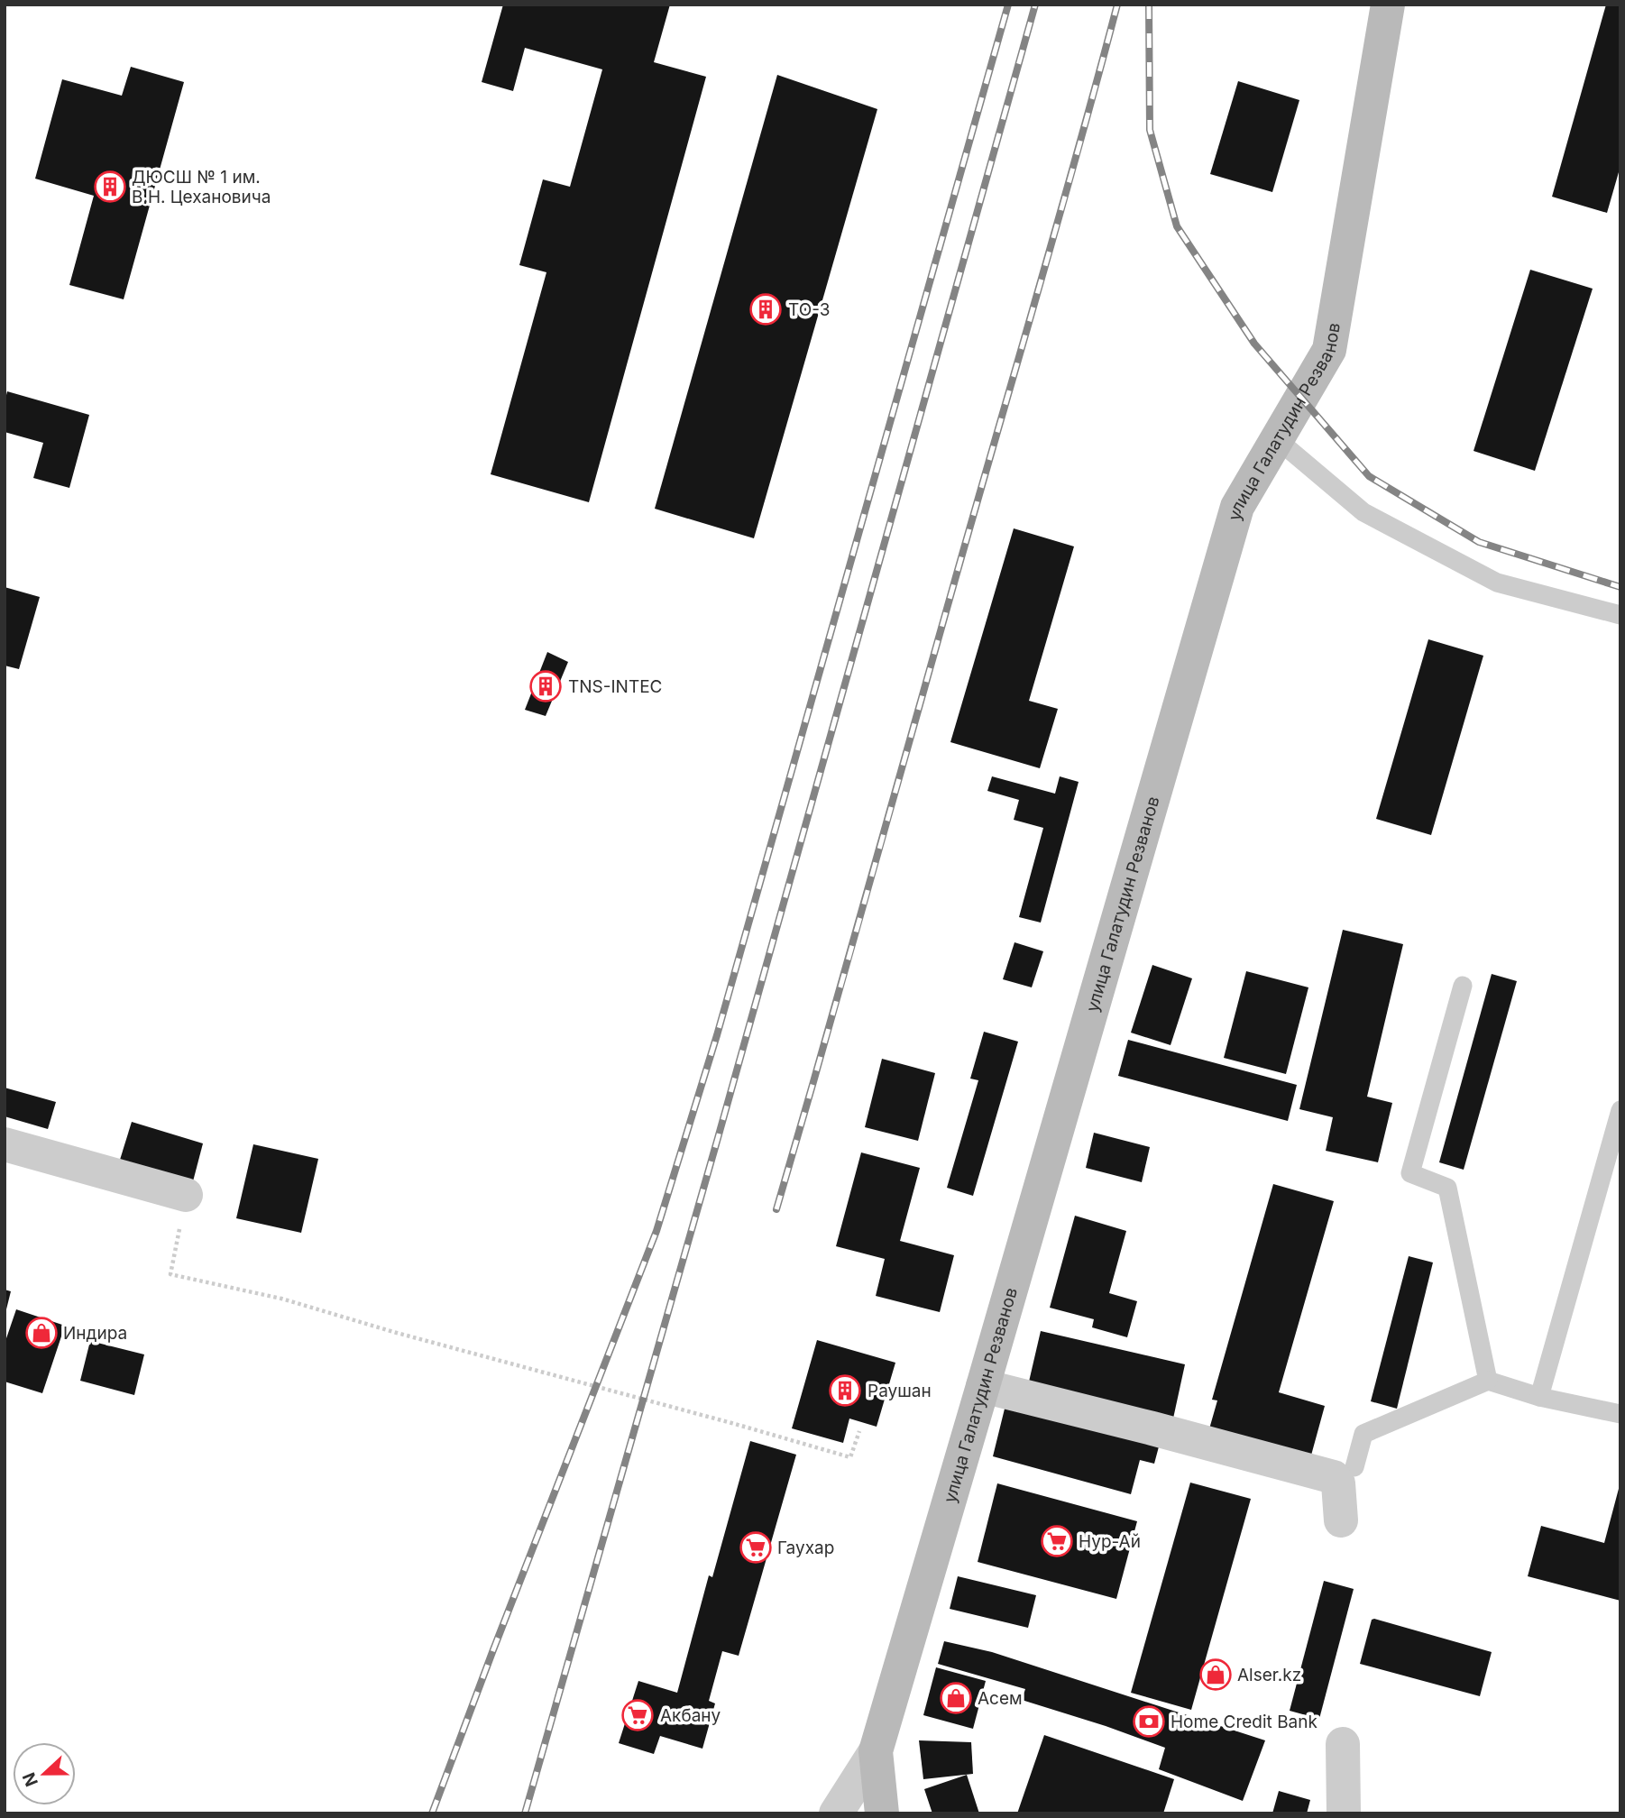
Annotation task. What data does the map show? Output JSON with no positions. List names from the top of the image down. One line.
{"streets":{"street":["улица Галатудин Резванов"]},"places":{"building":["ДЮСШ № 1 им. В.Н. Цехановича","ТО-3","TNS-INTEC","Раушан"],"shop":["Индира","Alser.kz","Асем"],"supermarket":["Нур-Ай","Гаухар","Акбану"],"bank":["Home Credit Bank"]},"north":"left"}
